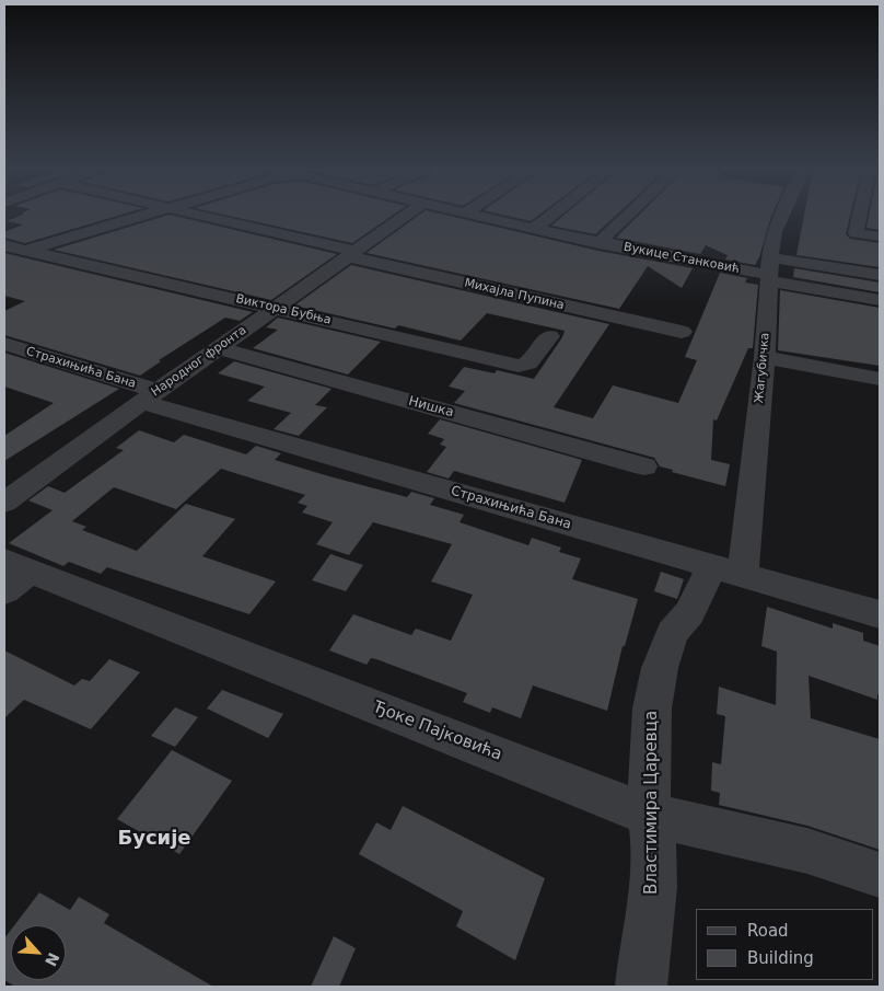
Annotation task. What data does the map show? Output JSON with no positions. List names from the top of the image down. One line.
{"streets":{"street":["Вукице Станковић","Михајла Пупина","Виктора Бубња","Народног фронта","Страхињића Бана","Жагубичка","Нишка","Ђоке Пајковића","Властимира Царевца"]},"crossings":[["Вукице Станковић","Жагубичка"],["Михајла Пупина","Народног фронта"],["Виктора Бубња","Народног фронта"],["Народног фронта","Страхињића Бана"],["Народног фронта","Нишка"],["Страхињића Бана","Жагубичка"],["Страхињића Бана","Властимира Царевца"],["Жагубичка","Властимира Царевца"],["Ђоке Пајковића","Властимира Царевца"]],"districts":["Бусије"],"legend":["Road","Building"],"north":"bottom right"}
